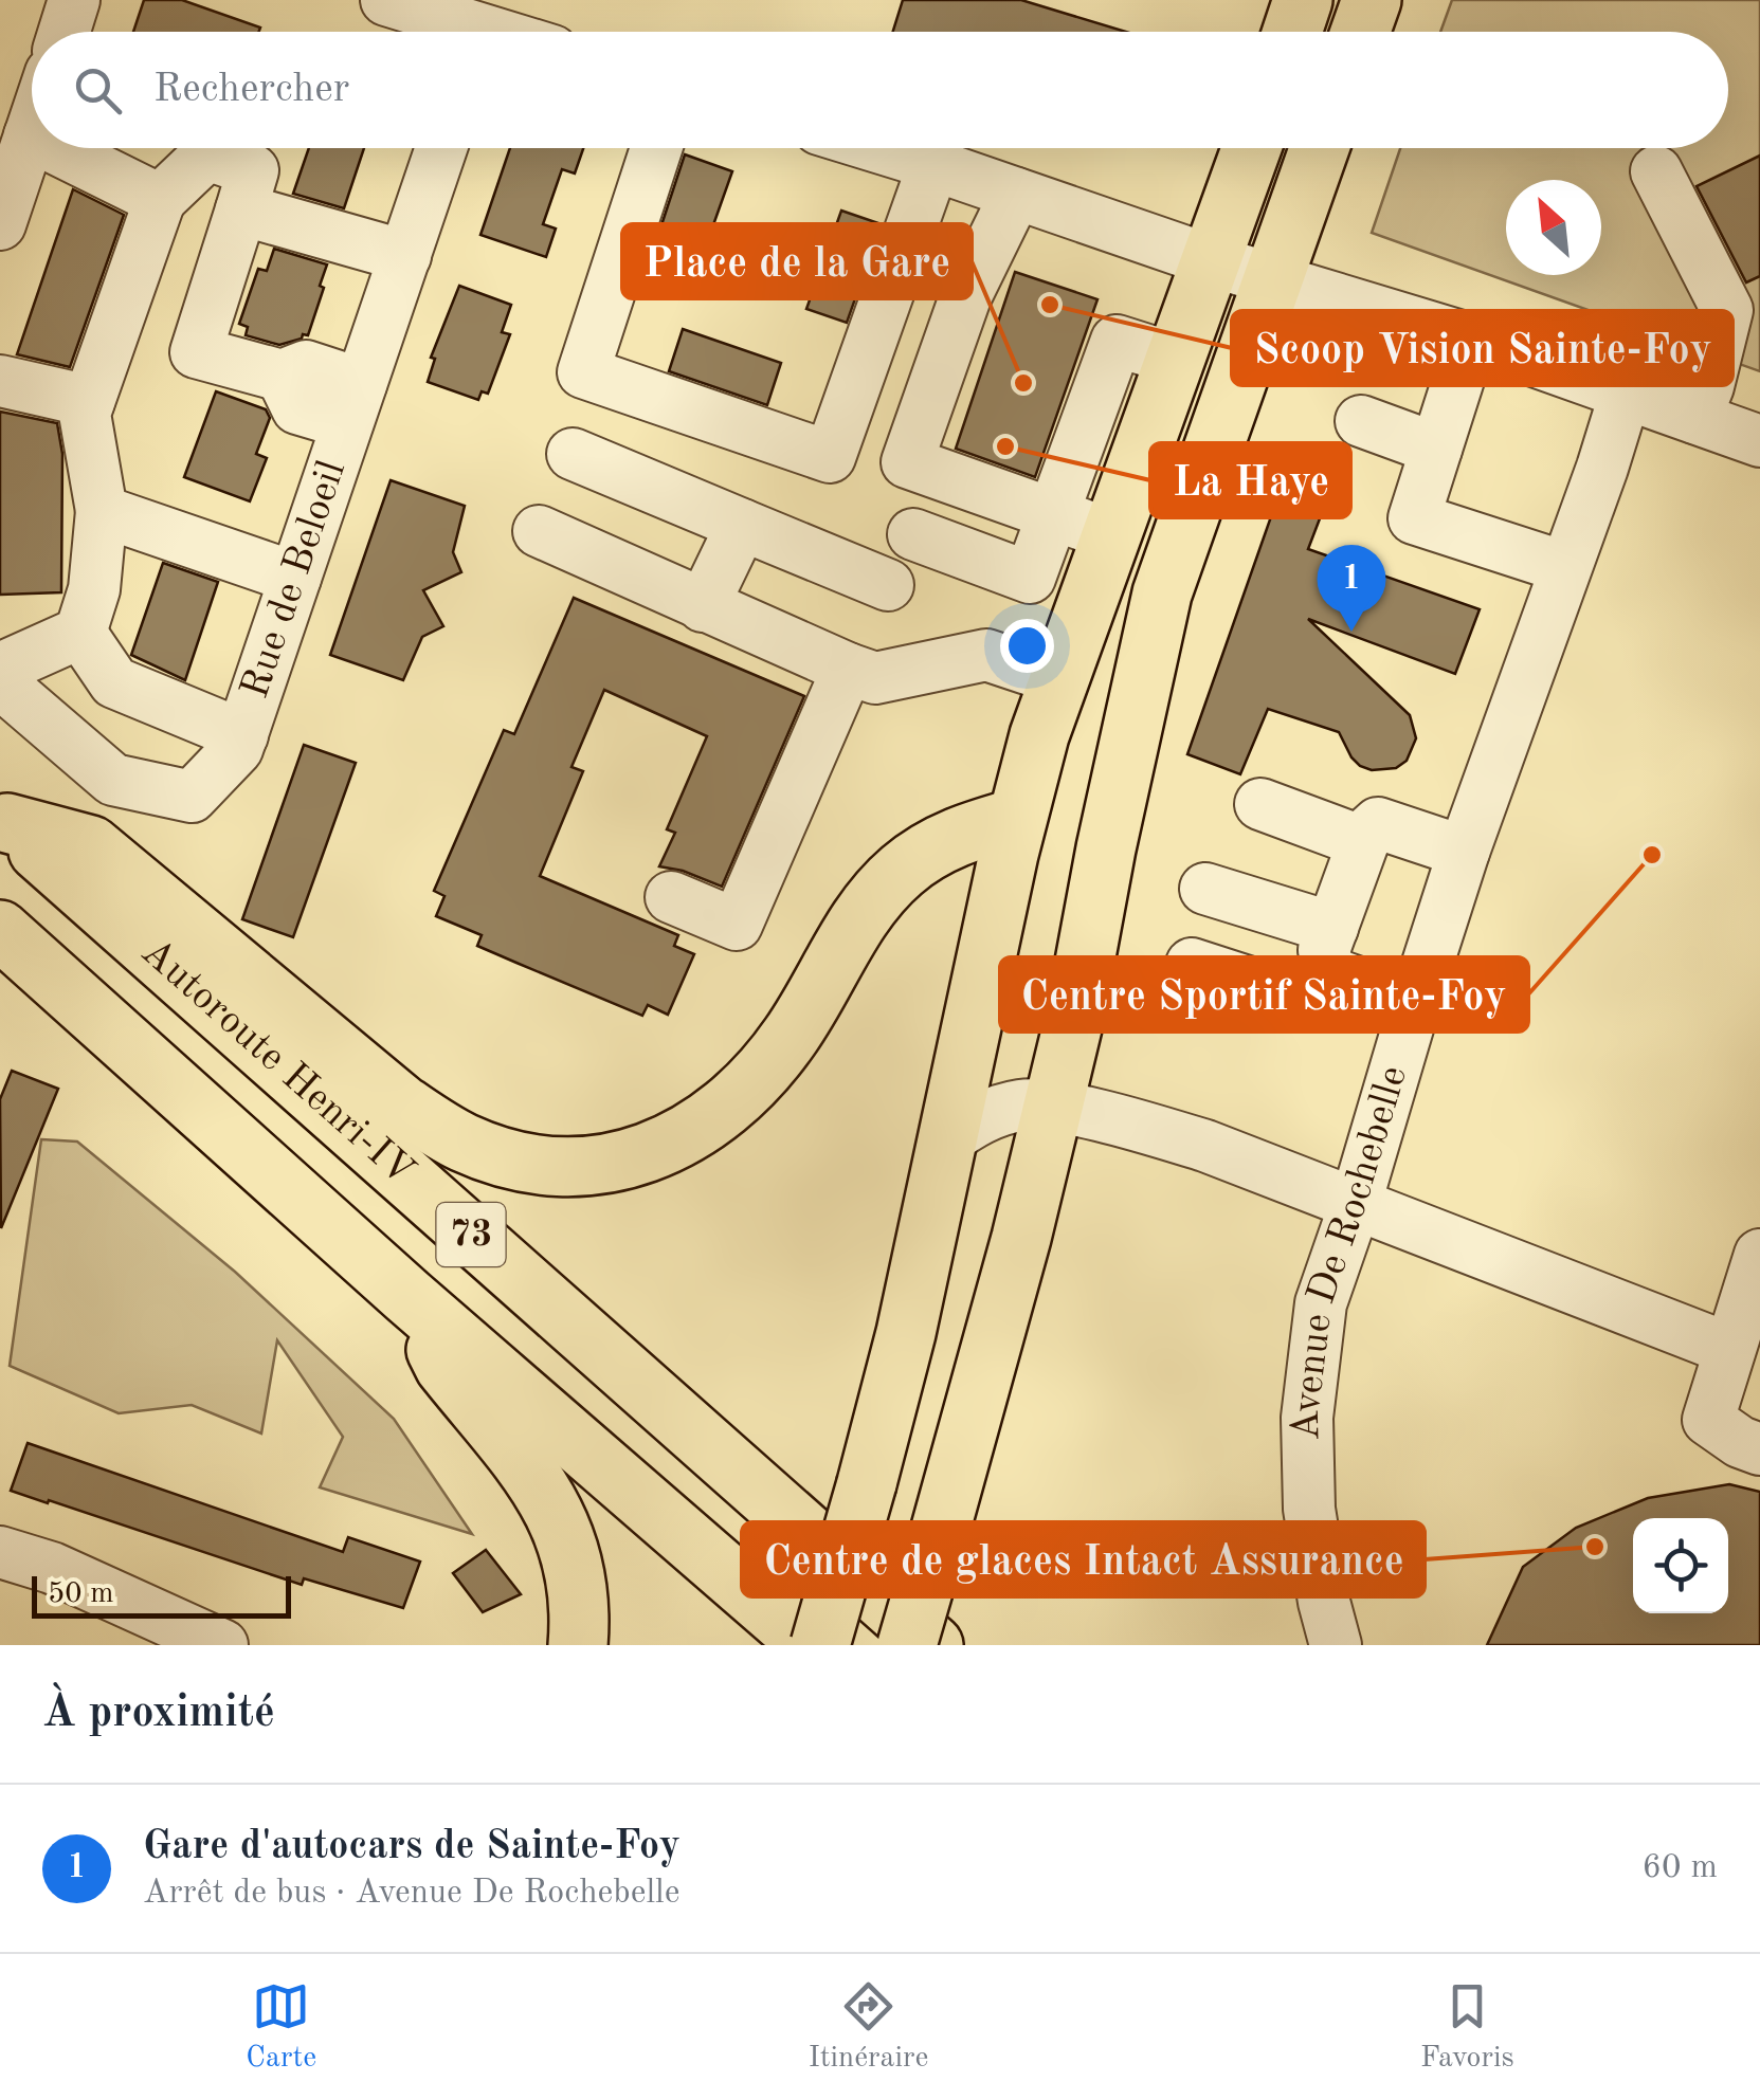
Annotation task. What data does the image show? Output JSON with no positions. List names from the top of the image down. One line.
{"streets":{"main road":["Autoroute Henri-IV","73"],"street":["Rue de Beloeil","Avenue De Rochebelle"]},"places":["Scoop Vision Sainte-Foy","Place de la Gare","La Haye","Centre Sportif Sainte-Foy","Centre de glaces Intact Assurance"],"scale_bar":"50 m","north":"top left","page":{"search":"Rechercher","pins":"1","scale":"50 m","heading":"À proximité","list":[{"mark":"1","name":"Gare d'autocars de Sainte-Foy","note":"Arrêt de bus · Avenue De Rochebelle","value":"60 m"}],"nav":["Carte","Itinéraire","Favoris"]}}
